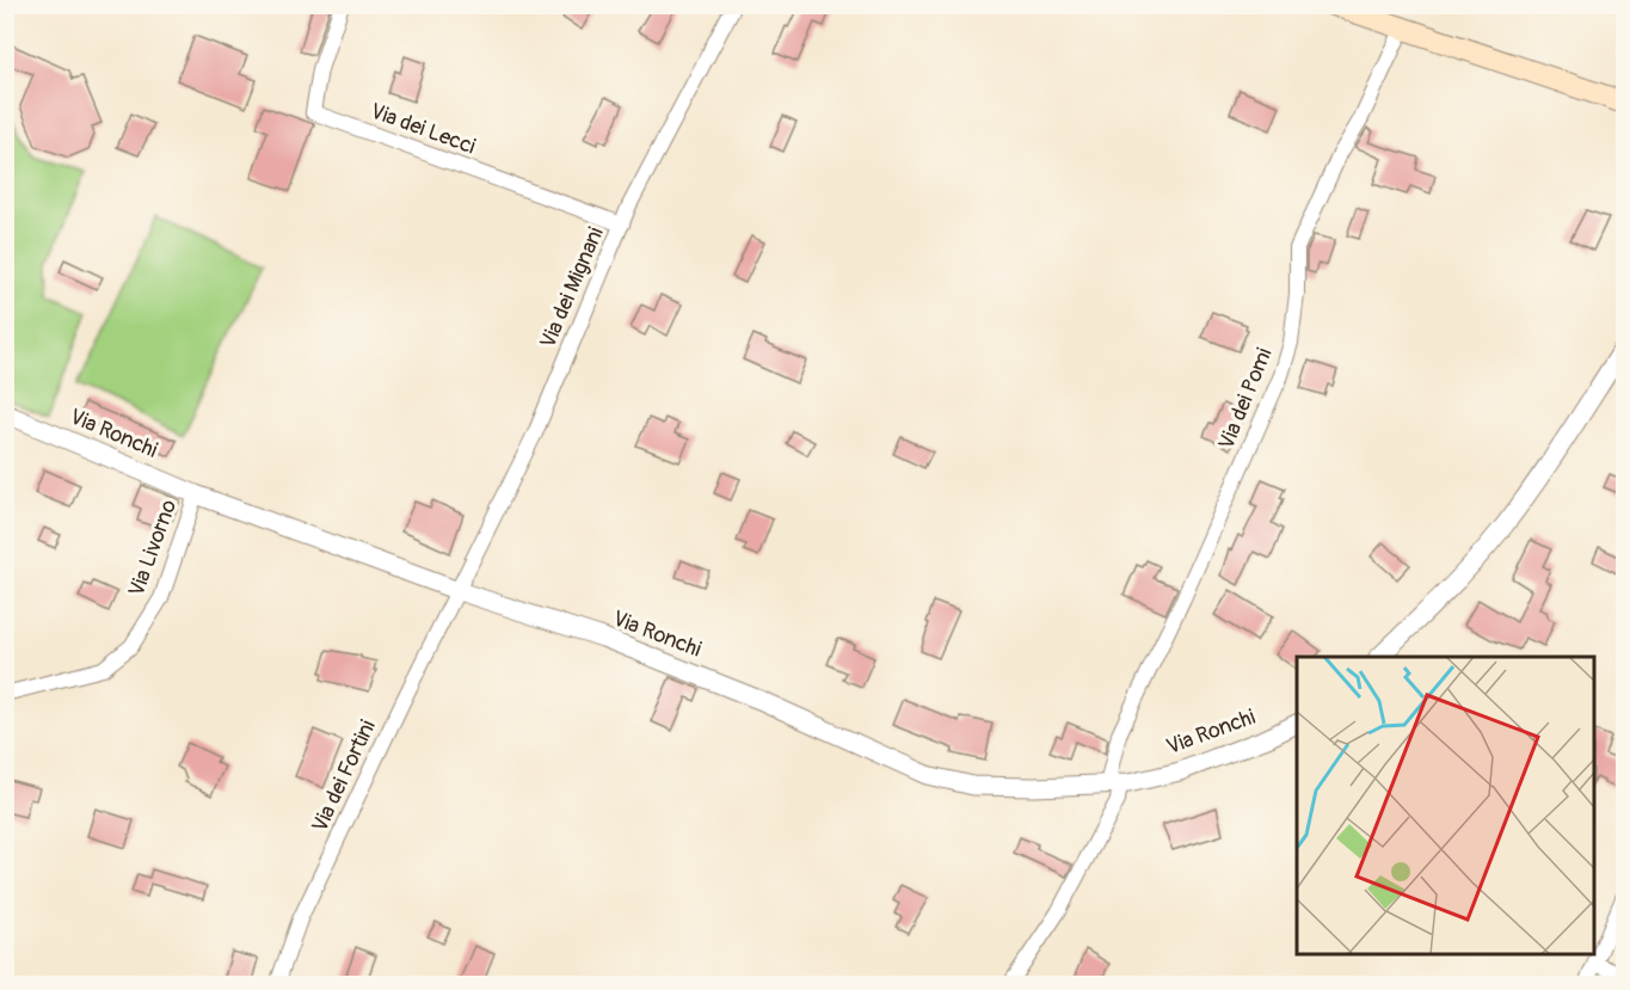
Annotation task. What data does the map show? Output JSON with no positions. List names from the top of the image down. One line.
{"streets":{"street":["Via dei Lecci","Via dei Mignani","Via dei Pomi","Via Ronchi","Via Livorno","Via dei Fortini"]},"crossings":[["Via dei Lecci","Via dei Mignani"],["Via dei Mignani","Via Ronchi"],["Via dei Mignani","Via dei Fortini"],["Via dei Pomi","Via Ronchi"],["Via Ronchi","Via Livorno"],["Via Ronchi","Via dei Fortini"]]}
